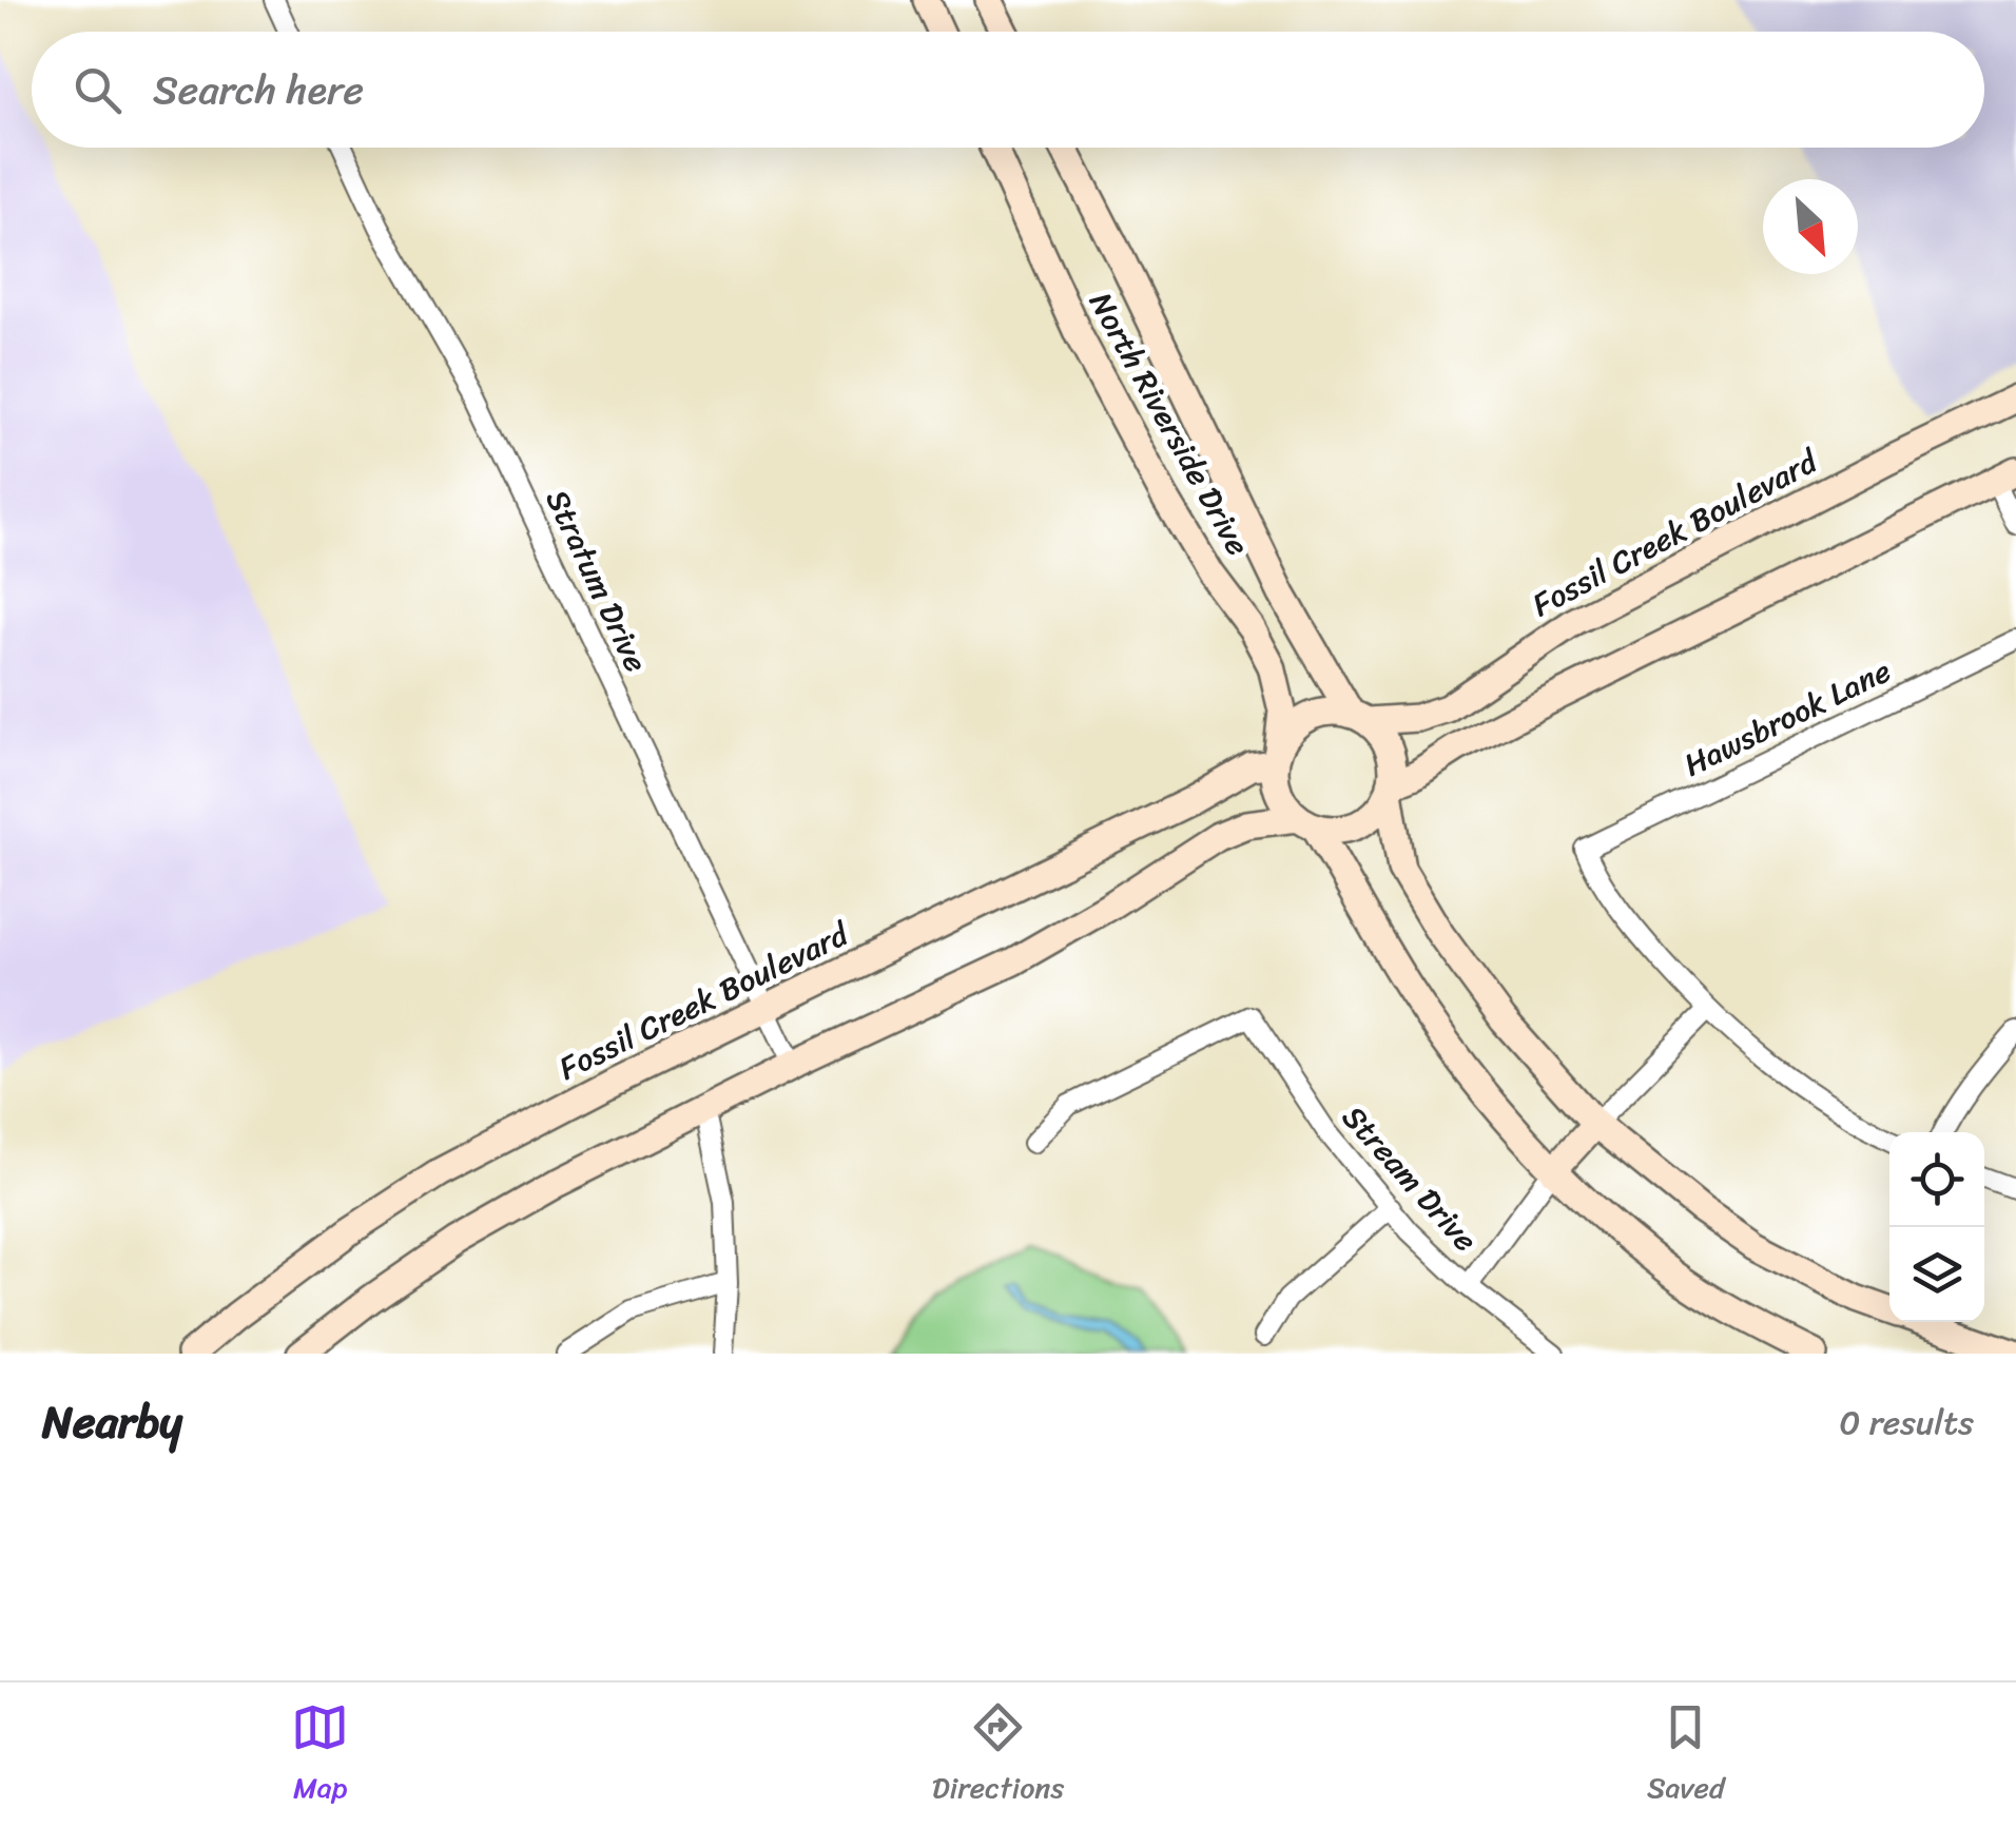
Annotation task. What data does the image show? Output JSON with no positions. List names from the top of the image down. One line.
{"streets":{"main road":["North Riverside Drive","Fossil Creek Boulevard"],"street":["Stratum Drive","Hawsbrook Lane","Stream Drive"]},"crossings":[["North Riverside Drive","Fossil Creek Boulevard"],["Fossil Creek Boulevard","Stratum Drive"]],"north":"bottom right","page":{"search":"Search here","heading":["Nearby","0 results"],"nav":["Map","Directions","Saved"]}}
